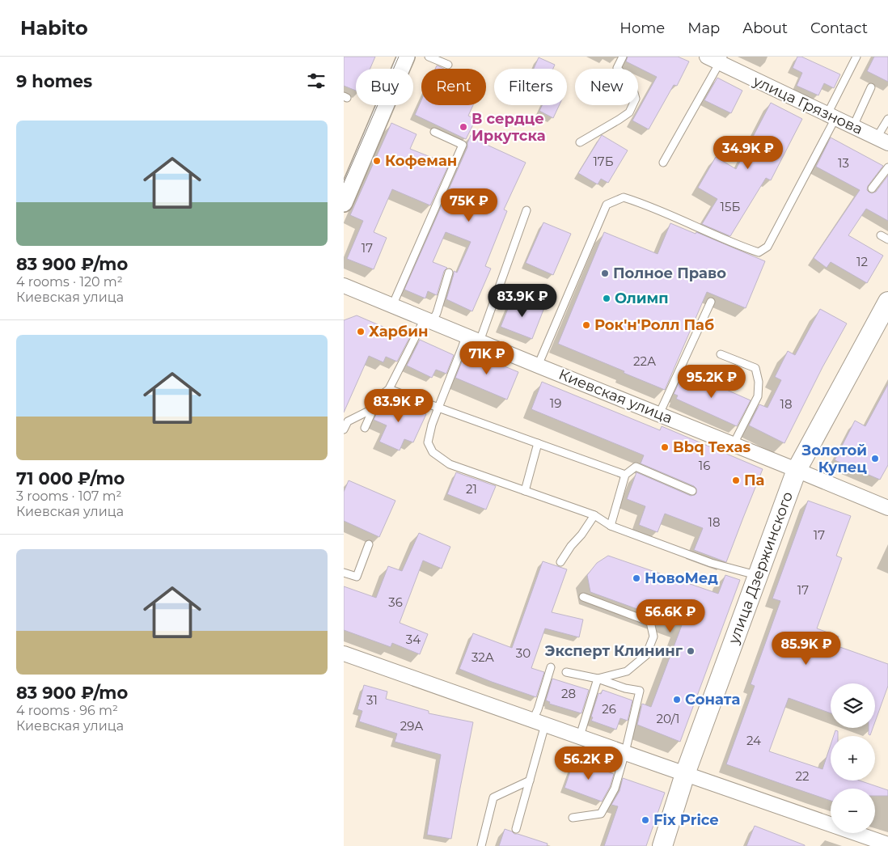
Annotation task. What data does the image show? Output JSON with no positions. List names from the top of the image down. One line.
{"streets":{"main road":["улица Дзержинского"],"street":["улица Грязнова","Киевская улица"]},"crossings":[["Киевская улица","улица Дзержинского"]],"places":["В сердце Иркутска","Кофеман","Полное Право","Олимп","Рок'н'Ролл Паб","Харбин","Bbq Texas","Золотой Купец","Па","НовоМед","Эксперт Клининг","Соната","Fix Price"],"house_numbers":["17Б","13","15Б","17","12","22А","19","18","16","21","18","17","17","36","34","30","32А","28","31","26","20/1","29А","24","22"],"page":{"header":"Habito","nav":["Home","Map","About","Contact"],"heading":"9 homes","chip":["Buy","Rent","Filters","New"],"list":[{"name":"83 900 ₽/mo","note":"4 rooms · 120 m² · Киевская улица"},{"name":"71 000 ₽/mo","note":"3 rooms · 107 m² · Киевская улица"},{"name":"83 900 ₽/mo","note":"4 rooms · 96 m² · Киевская улица"}],"price":["34.9K ₽","75K ₽","83.9K ₽","71K ₽","95.2K ₽","83.9K ₽","56.6K ₽","85.9K ₽","56.2K ₽"],"map_buttons":["+","−"]}}
